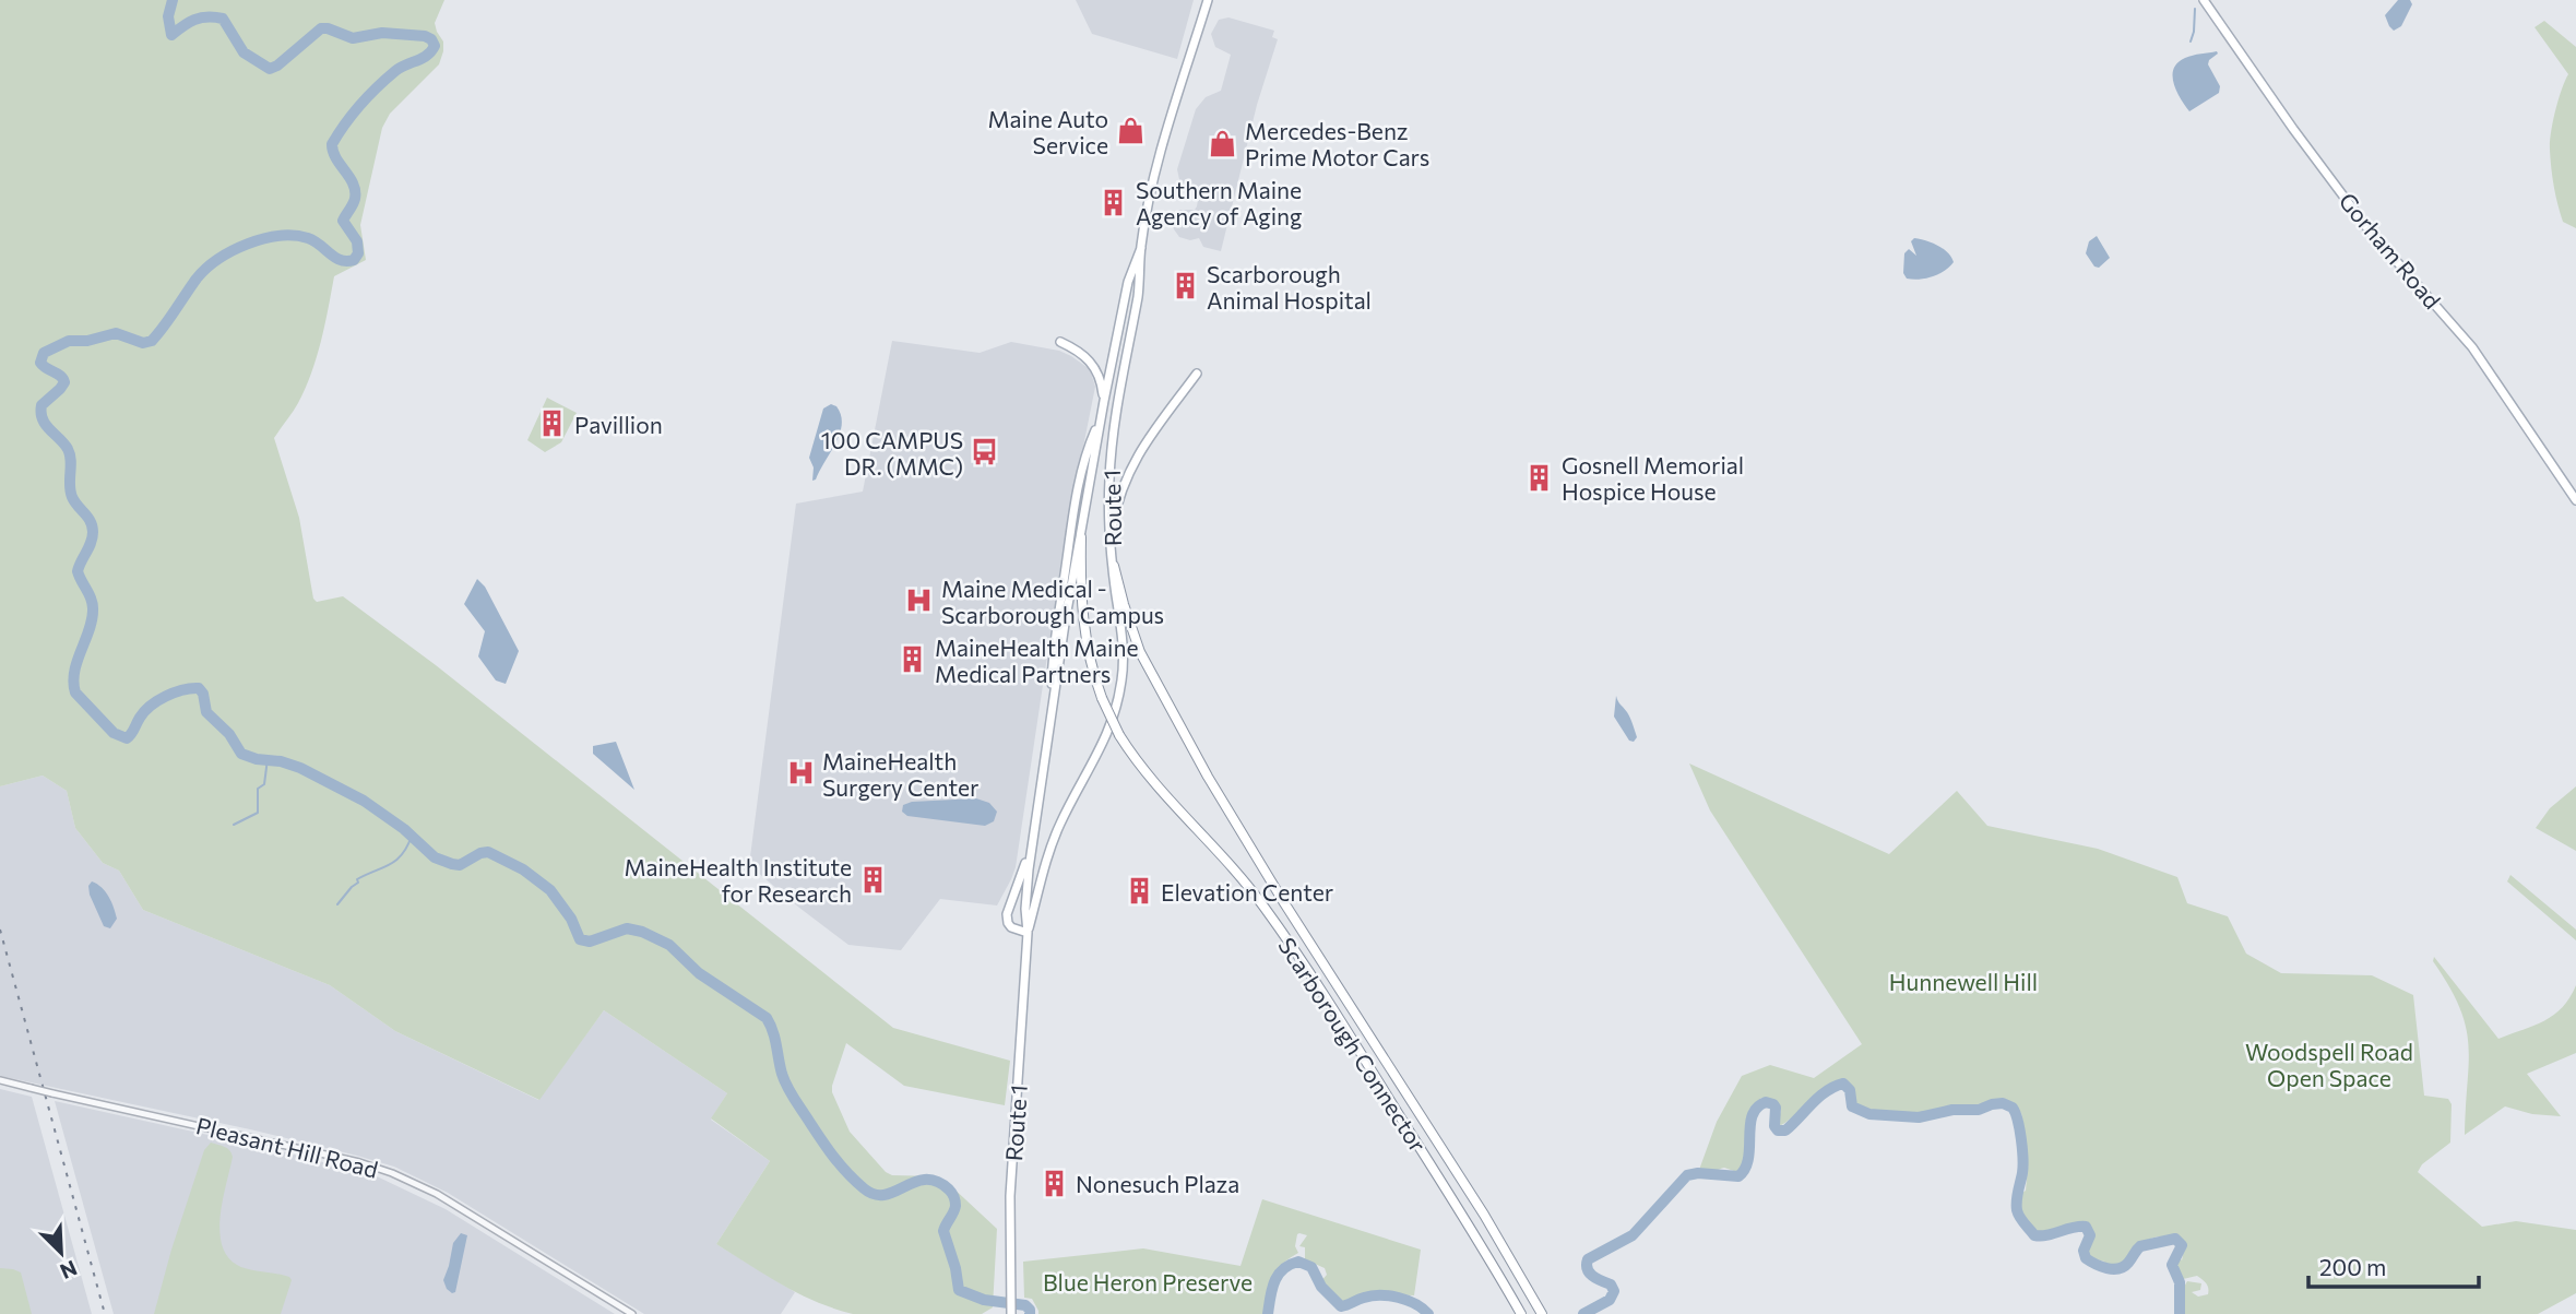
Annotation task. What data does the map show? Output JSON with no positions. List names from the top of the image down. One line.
{"streets":{"highway":["Scarborough Connector"],"main road":["Gorham Road","Route 1"],"street":["Pleasant Hill Road"]},"crossings":[["Route 1","Scarborough Connector"]],"parks":["Hunnewell Hill","Woodspell Road Open Space","Blue Heron Preserve"],"places":{"shop":["Maine Auto Service","Mercedes-Benz Prime Motor Cars"],"building":["Southern Maine Agency of Aging","Scarborough Animal Hospital","Pavillion","Gosnell Memorial Hospice House","MaineHealth Maine Medical Partners","MaineHealth Institute for Research","Elevation Center","Nonesuch Plaza"],"bus stop":["100 CAMPUS DR. (MMC)"],"hospital":["Maine Medical - Scarborough Campus","MaineHealth Surgery Center"]},"scale_bar":"200 m","north":"bottom right"}
